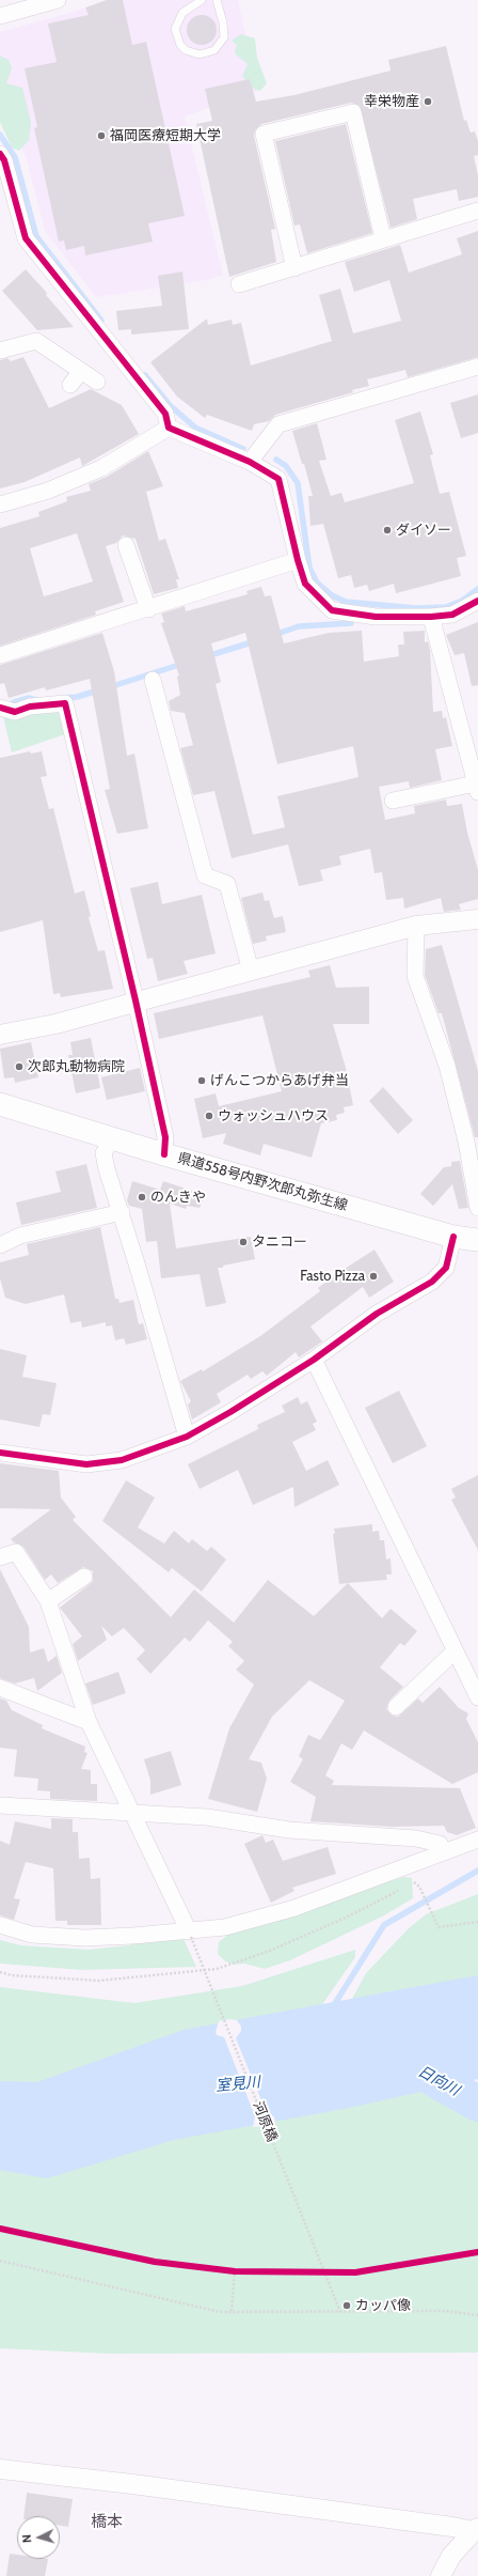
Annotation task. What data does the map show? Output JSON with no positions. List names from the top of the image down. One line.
{"streets":{"main road":["県道558号内野次郎丸弥生線"],"path":["河原橋"]},"districts":["橋本"],"water":["日向川","室見川"],"places":["幸栄物産","福岡医療短期大学","ダイソー","次郎丸動物病院","げんこつからあげ弁当","ウォッシュハウス","のんきや","タニコー","Fasto Pizza","カッパ像"],"north":"left"}
